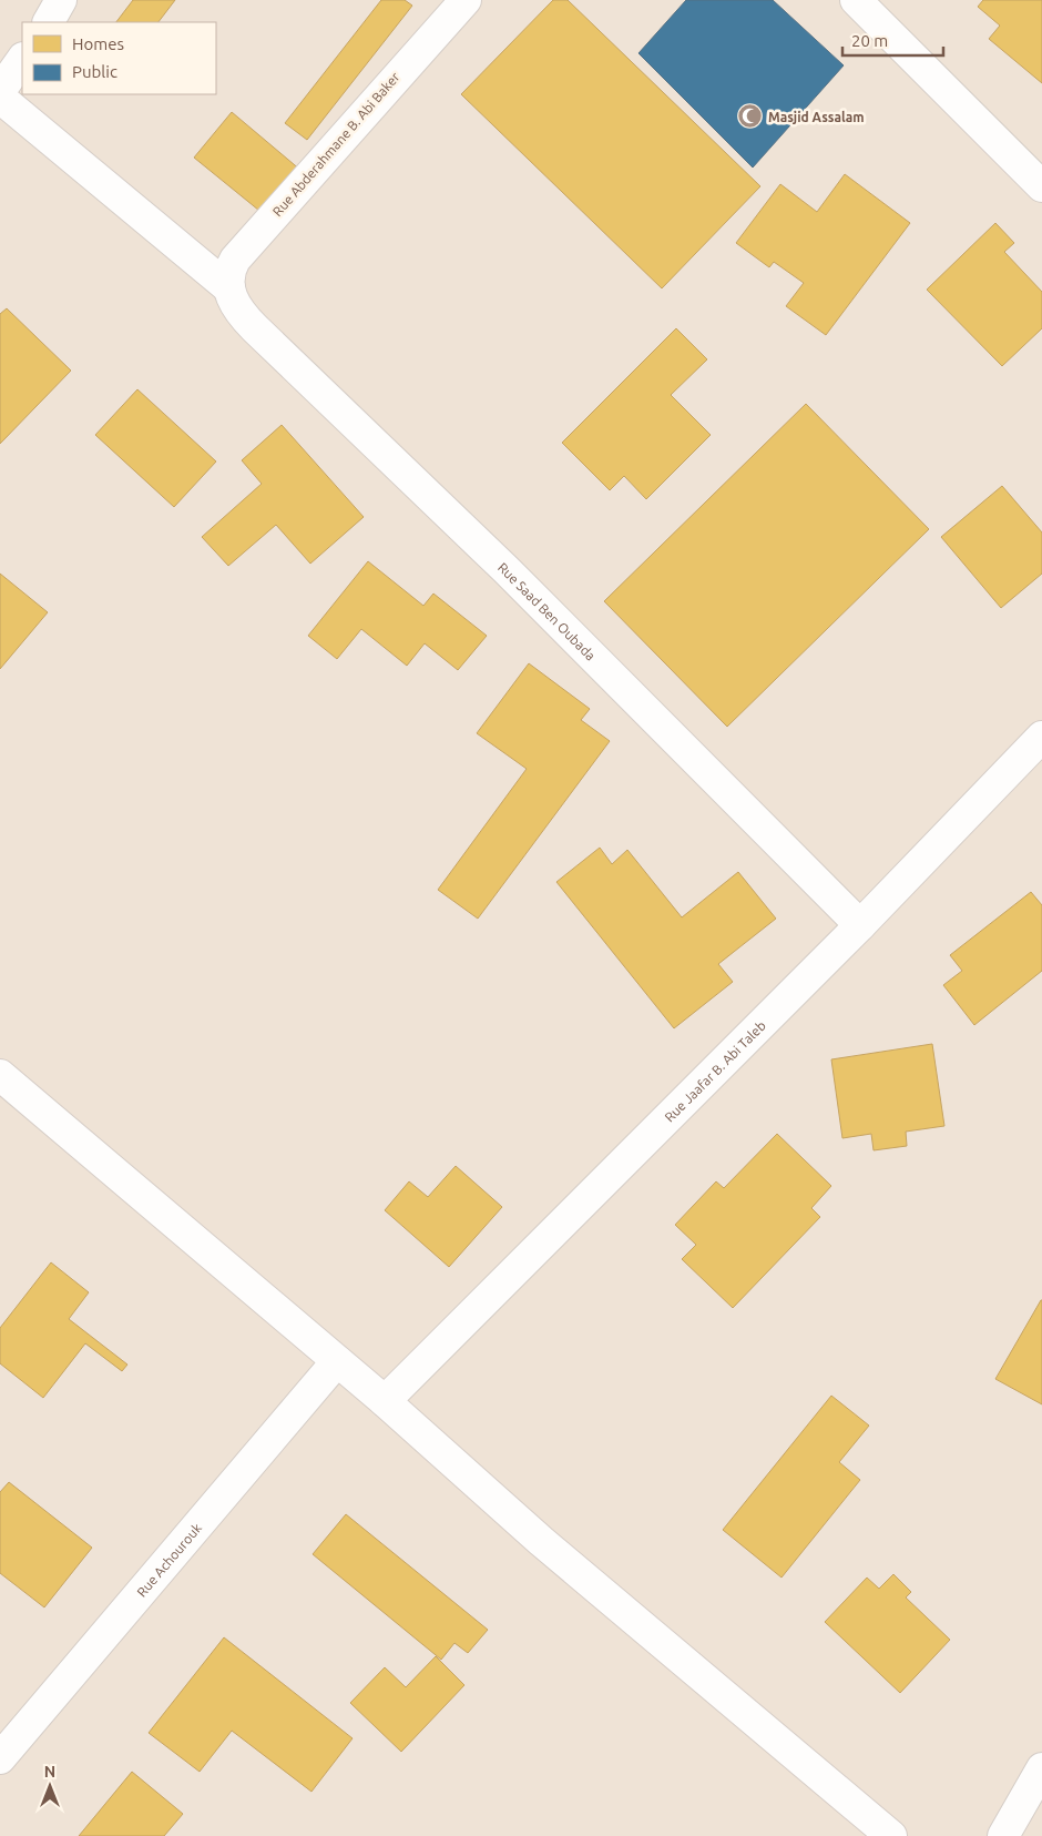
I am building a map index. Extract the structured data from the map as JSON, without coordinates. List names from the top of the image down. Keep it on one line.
{"streets":{"street":["Rue Abderahmane B. Abi Baker","Rue Saad Ben Oubada","Rue Jaafar B. Abi Taleb","Rue Achourouk"]},"crossings":[["Rue Abderahmane B. Abi Baker","Rue Saad Ben Oubada"],["Rue Saad Ben Oubada","Rue Jaafar B. Abi Taleb"]],"places":{"mosque":["Masjid Assalam"]},"legend":["Homes","Public"],"scale_bar":"20 m","north":"top"}
